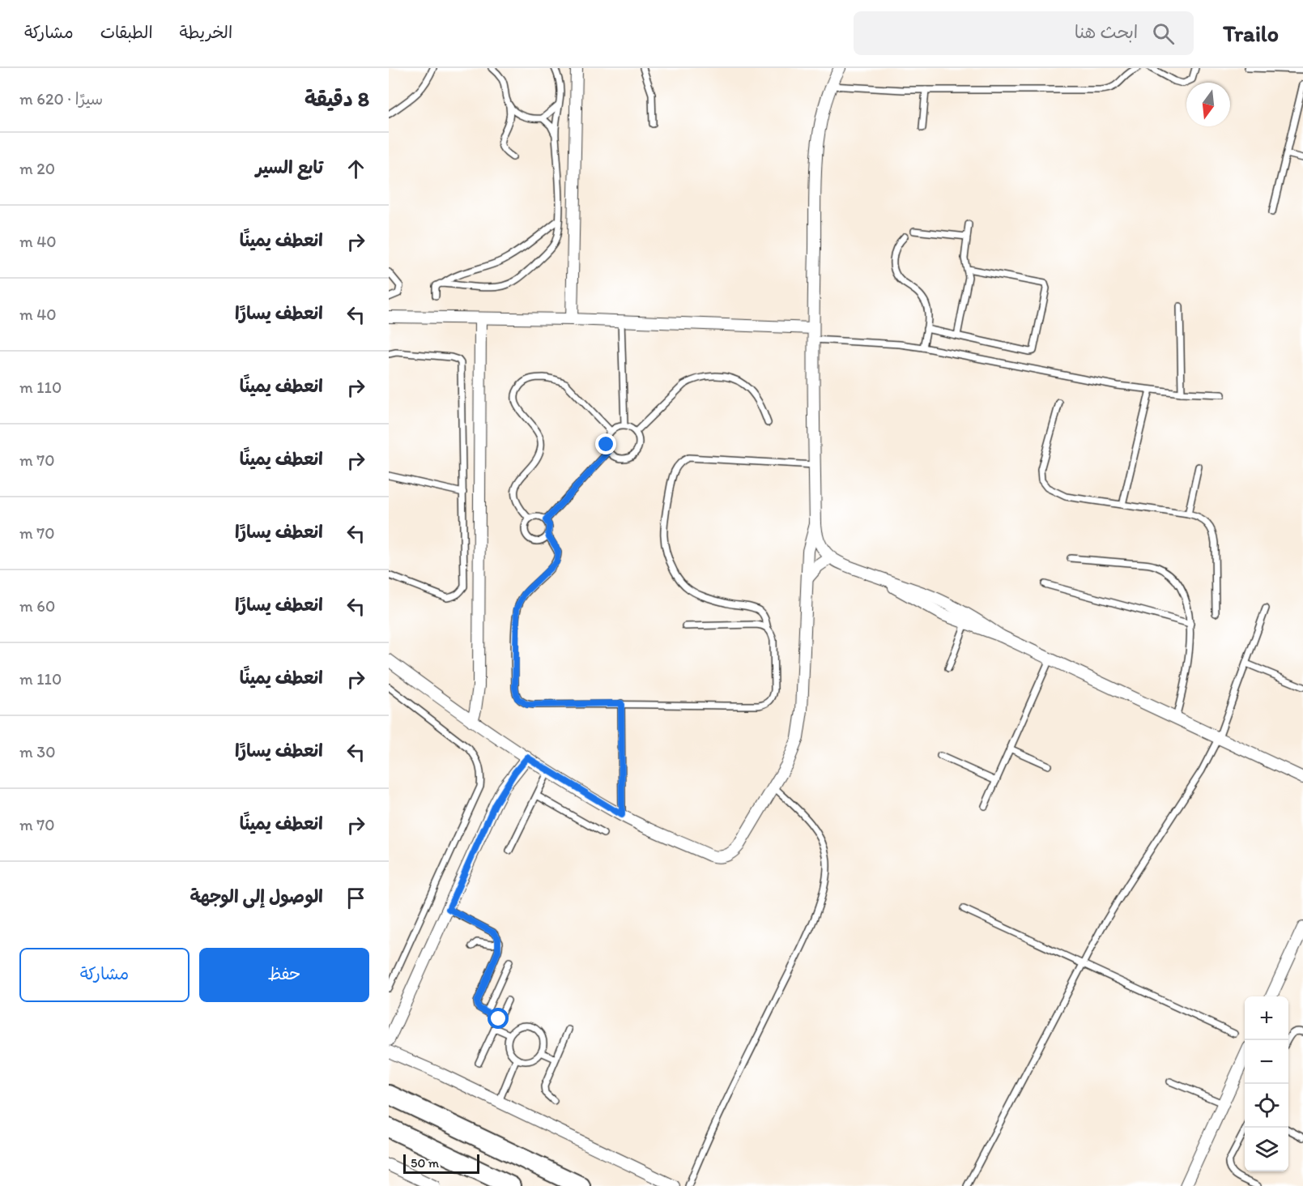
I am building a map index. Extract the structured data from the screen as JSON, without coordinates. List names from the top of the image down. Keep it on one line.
{"scale_bar":"50 m","north":"bottom","page":{"header":"Trailo","search":"ابحث هنا","nav":["الخريطة","الطبقات","مشاركة"],"heading":["8 دقيقة","سيرًا · 620 m"],"list":[["تابع السير","20 m"],["انعطف يمينًا","40 m"],["انعطف يسارًا","40 m"],["انعطف يمينًا","110 m"],["انعطف يمينًا","70 m"],["انعطف يسارًا","70 m"],["انعطف يسارًا","60 m"],["انعطف يمينًا","110 m"],["انعطف يسارًا","30 m"],["انعطف يمينًا","70 m"],"الوصول إلى الوجهة"],"buttons":["حفظ","مشاركة"],"map_buttons":["+","−"],"scale":"50 m"}}
